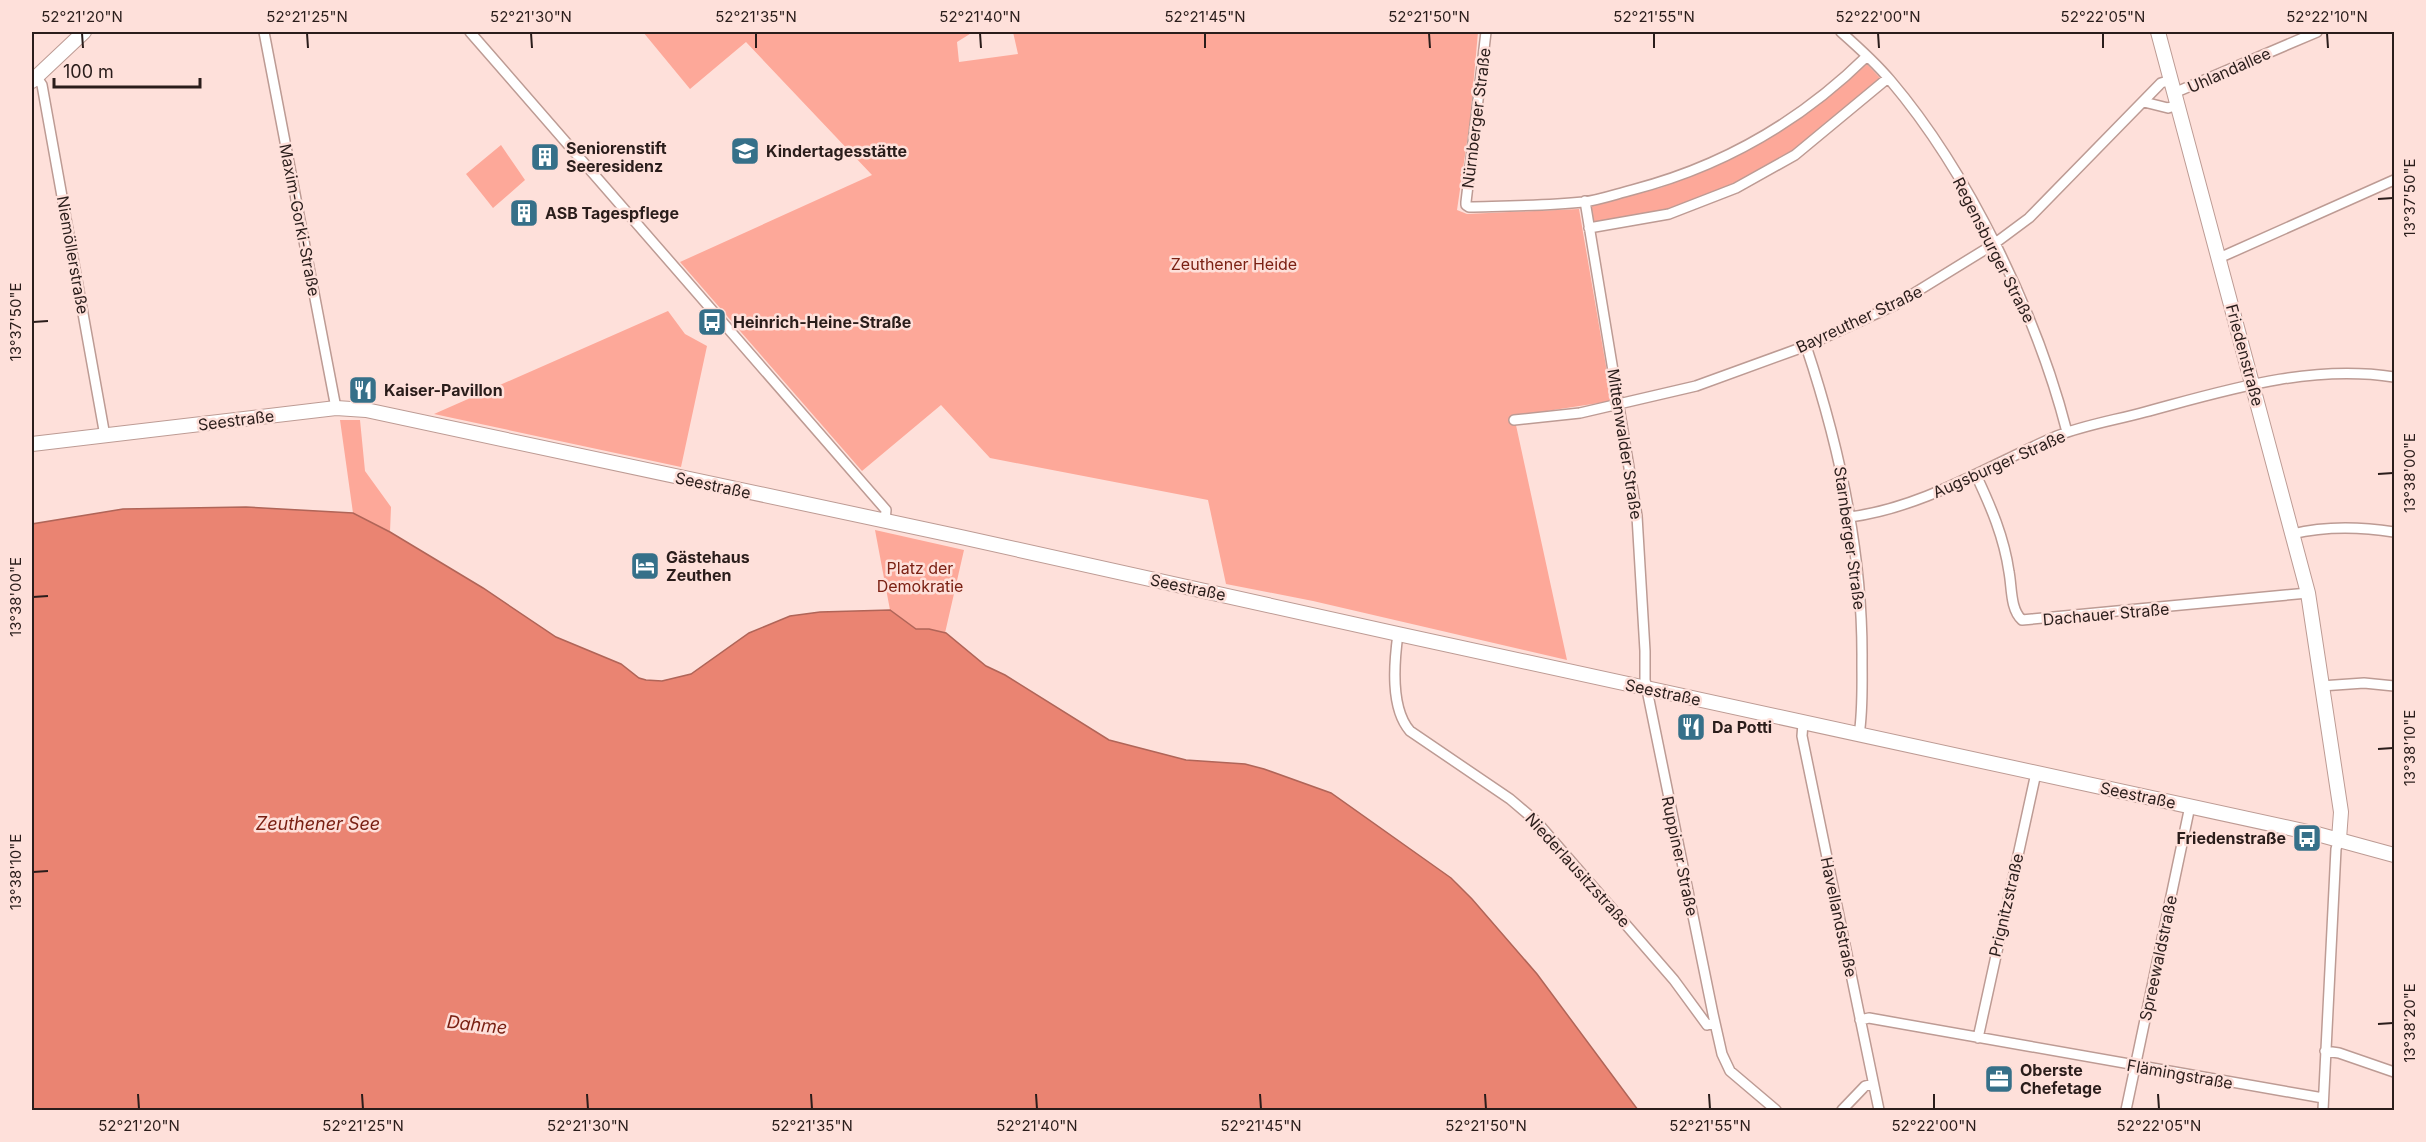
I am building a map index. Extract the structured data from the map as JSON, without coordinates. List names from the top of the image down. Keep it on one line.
{"streets":{"main road":["Friedenstraße","Seestraße"],"street":["Uhlandallee","Nürnberger Straße","Maxim-Gorki-Straße","Regensburger Straße","Niemöllerstraße","Bayreuther Straße","Mittenwalder Straße","Augsburger Straße","Starnberger Straße","Dachauer Straße","Ruppiner Straße","Niederlausitzstraße","Prignitzstraße","Havellandstraße","Spreewaldstraße","Flämingstraße"]},"crossings":[["Uhlandallee","Bayreuther Straße"],["Uhlandallee","Friedenstraße"],["Nürnberger Straße","Mittenwalder Straße"],["Maxim-Gorki-Straße","Seestraße"],["Regensburger Straße","Bayreuther Straße"],["Regensburger Straße","Augsburger Straße"],["Niemöllerstraße","Seestraße"],["Bayreuther Straße","Friedenstraße"],["Bayreuther Straße","Mittenwalder Straße"],["Bayreuther Straße","Starnberger Straße"],["Friedenstraße","Seestraße"],["Friedenstraße","Augsburger Straße"],["Friedenstraße","Dachauer Straße"],["Friedenstraße","Flämingstraße"],["Seestraße","Mittenwalder Straße"],["Seestraße","Starnberger Straße"],["Seestraße","Ruppiner Straße"],["Seestraße","Niederlausitzstraße"],["Seestraße","Prignitzstraße"],["Seestraße","Havellandstraße"],["Seestraße","Spreewaldstraße"],["Mittenwalder Straße","Ruppiner Straße"],["Augsburger Straße","Starnberger Straße"],["Augsburger Straße","Dachauer Straße"],["Ruppiner Straße","Niederlausitzstraße"],["Prignitzstraße","Flämingstraße"],["Havellandstraße","Flämingstraße"],["Spreewaldstraße","Flämingstraße"]],"water":["Zeuthener See","Dahme"],"parks":["Zeuthener Heide","Platz der Demokratie"],"places":{"school or university":["Kindertagesstätte"],"building":["Seniorenstift Seeresidenz","ASB Tagespflege"],"bus stop":["Heinrich-Heine-Straße","Friedenstraße"],"restaurant":["Kaiser-Pavillon","Da Potti"],"hotel":["Gästehaus Zeuthen"],"office":["Oberste Chefetage"]},"scale_bar":"100 m","coordinates":["52°21'20\"N","52°21'25\"N","52°21'30\"N","52°21'35\"N","52°21'40\"N","52°21'45\"N","52°21'50\"N","52°21'55\"N","52°22'00\"N","52°22'05\"N","52°22'10\"N","13°37'50\"E","13°38'00\"E","13°38'10\"E","13°38'20\"E"]}
